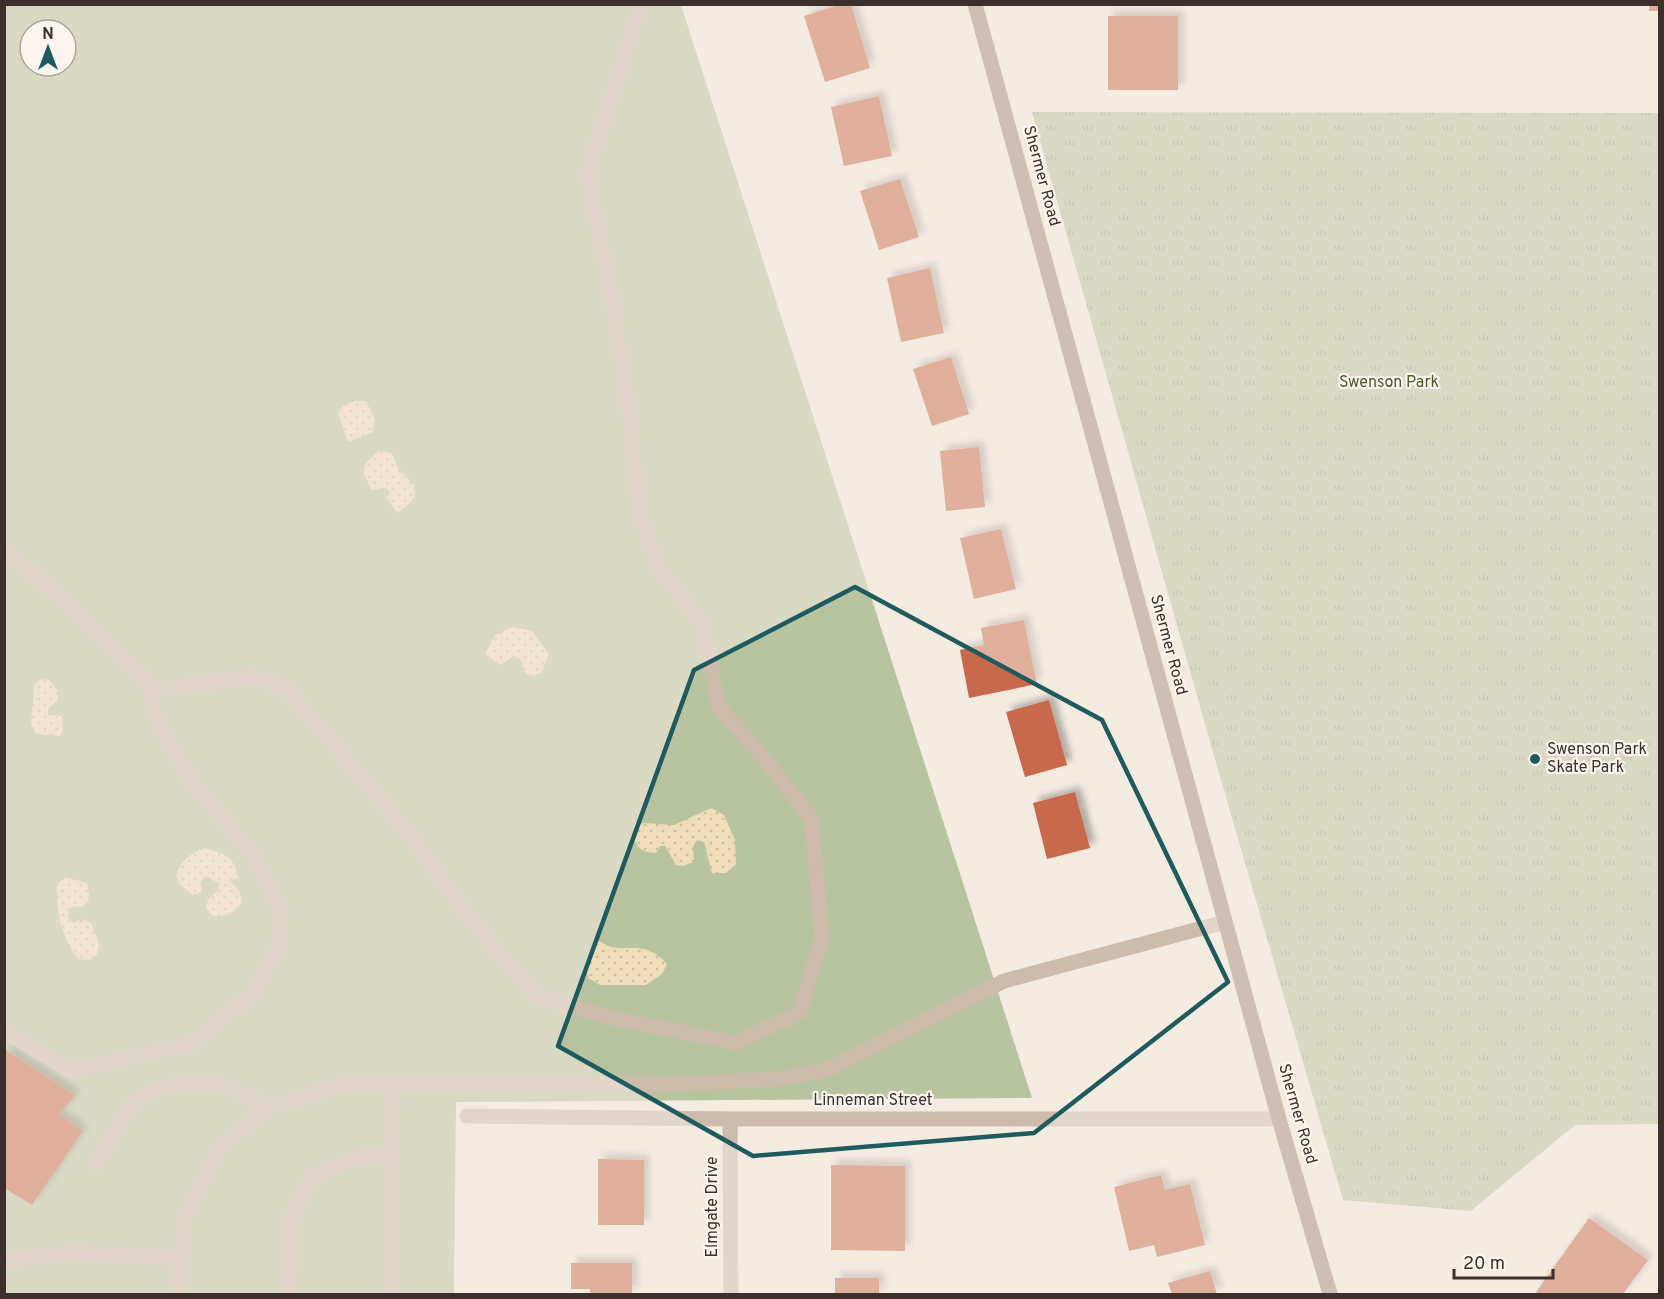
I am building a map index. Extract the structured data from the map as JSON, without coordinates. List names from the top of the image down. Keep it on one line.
{"streets":{"main road":["Shermer Road"],"street":["Linneman Street","Elmgate Drive"]},"crossings":[["Shermer Road","Linneman Street"],["Linneman Street","Elmgate Drive"]],"parks":["Swenson Park"],"places":["Swenson Park Skate Park"],"scale_bar":"20 m","north":"top"}
